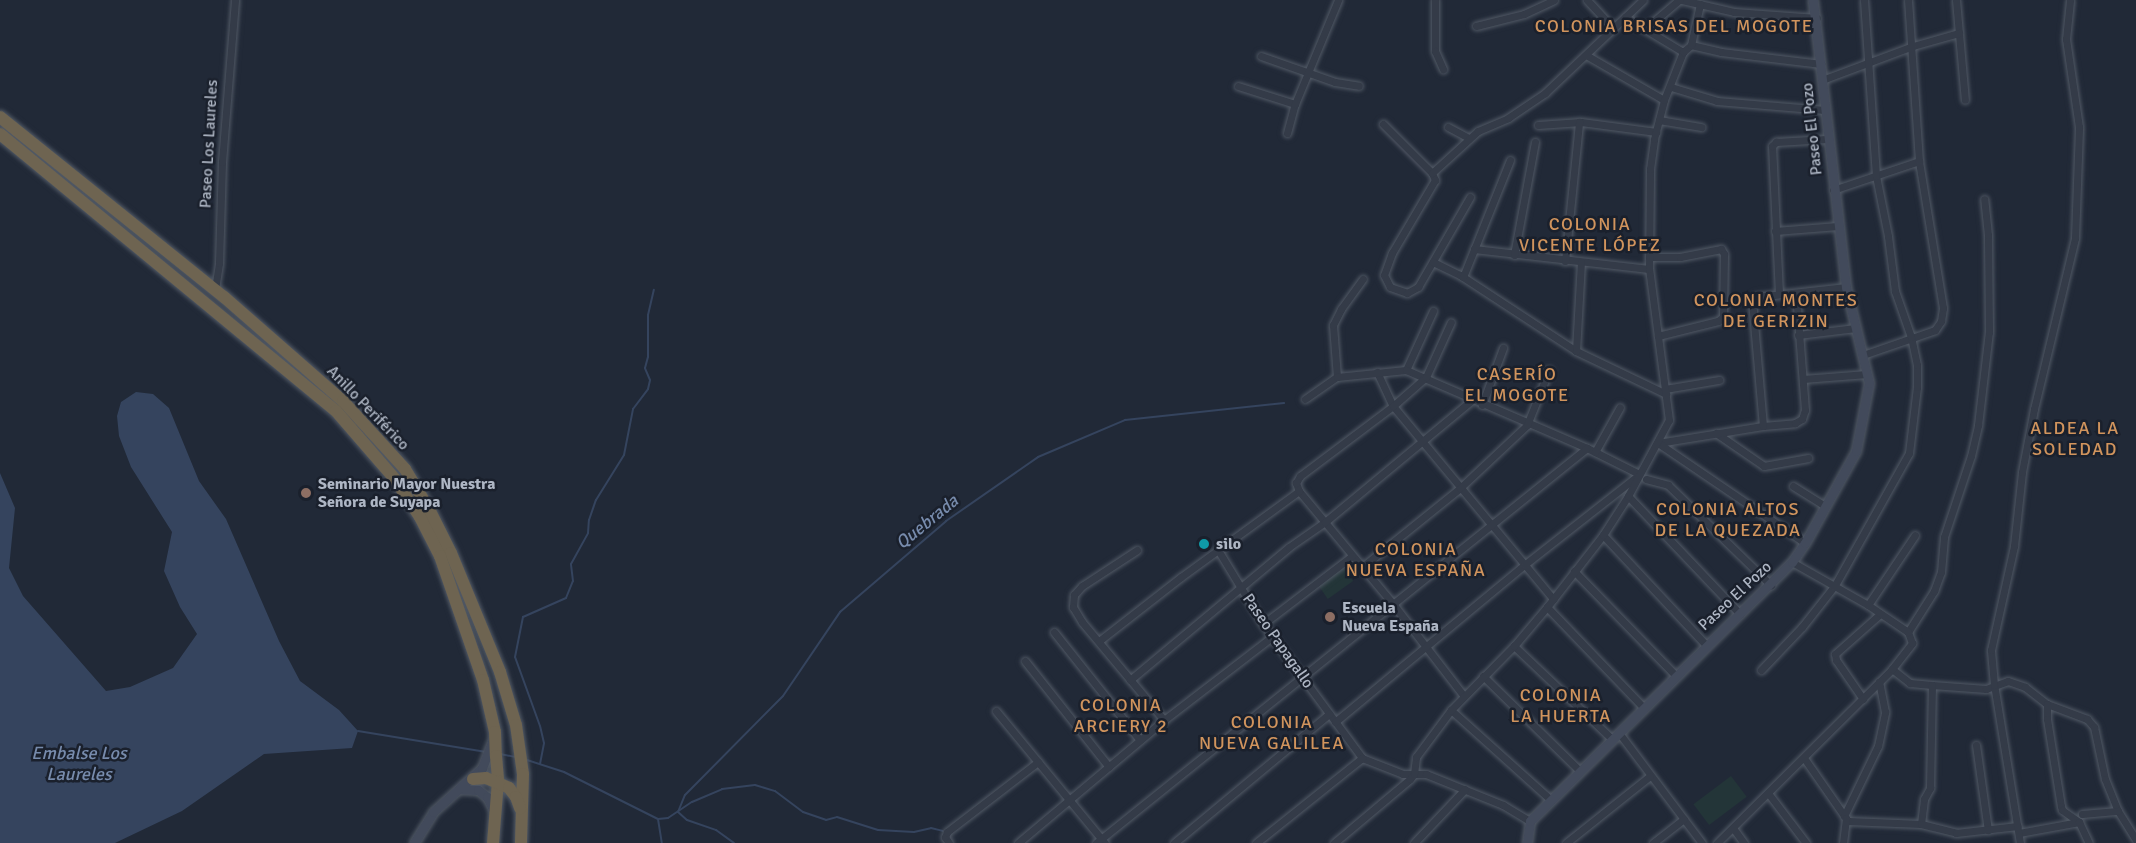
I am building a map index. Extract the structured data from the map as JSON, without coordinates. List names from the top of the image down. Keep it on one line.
{"streets":{"highway":["Anillo Periférico"],"street":["Paseo El Pozo","Paseo Los Laureles","Paseo Papagallo"]},"crossings":[["Paseo Los Laureles","Anillo Periférico"]],"districts":["COLONIA BRISAS DEL MOGOTE","COLONIA VICENTE LÓPEZ","COLONIA MONTES DE GERIZIN","CASERÍO EL MOGOTE","ALDEA LA SOLEDAD","COLONIA ALTOS DE LA QUEZADA","COLONIA NUEVA ESPAÑA","COLONIA LA HUERTA","COLONIA ARCIERY 2","COLONIA NUEVA GALILEA"],"water":["Quebrada","Embalse Los Laureles"],"places":["Seminario Mayor Nuestra Señora de Suyapa","silo","Escuela Nueva España"]}
